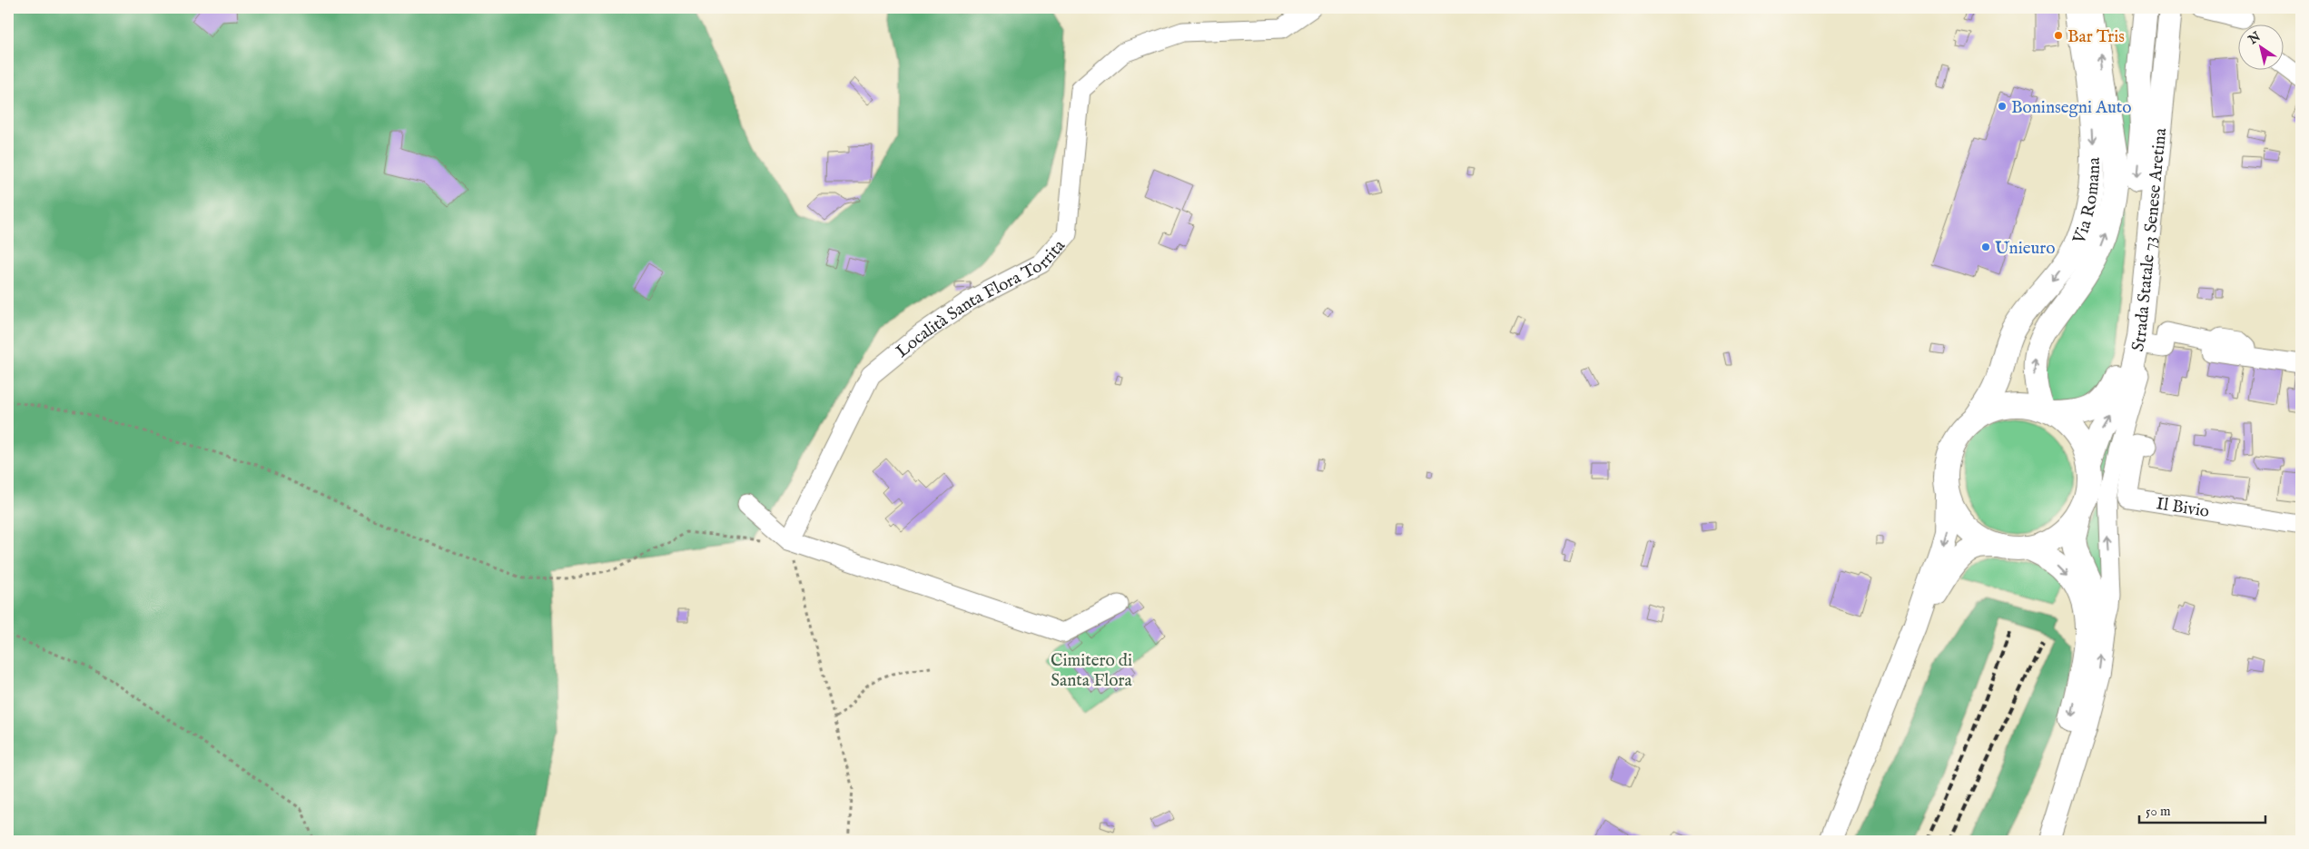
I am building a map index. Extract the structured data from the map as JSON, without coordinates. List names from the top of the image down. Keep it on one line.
{"streets":{"main road":["Via Romana","Strada Statale 73 Senese Aretina"],"street":["Località Santa Flora Torrita","Il Bivio"]},"crossings":[["Via Romana","Strada Statale 73 Senese Aretina"]],"parks":["Cimitero di Santa Flora"],"places":["Bar Tris","Boninsegni Auto","Unieuro"],"scale_bar":"50 m","north":"top left"}
